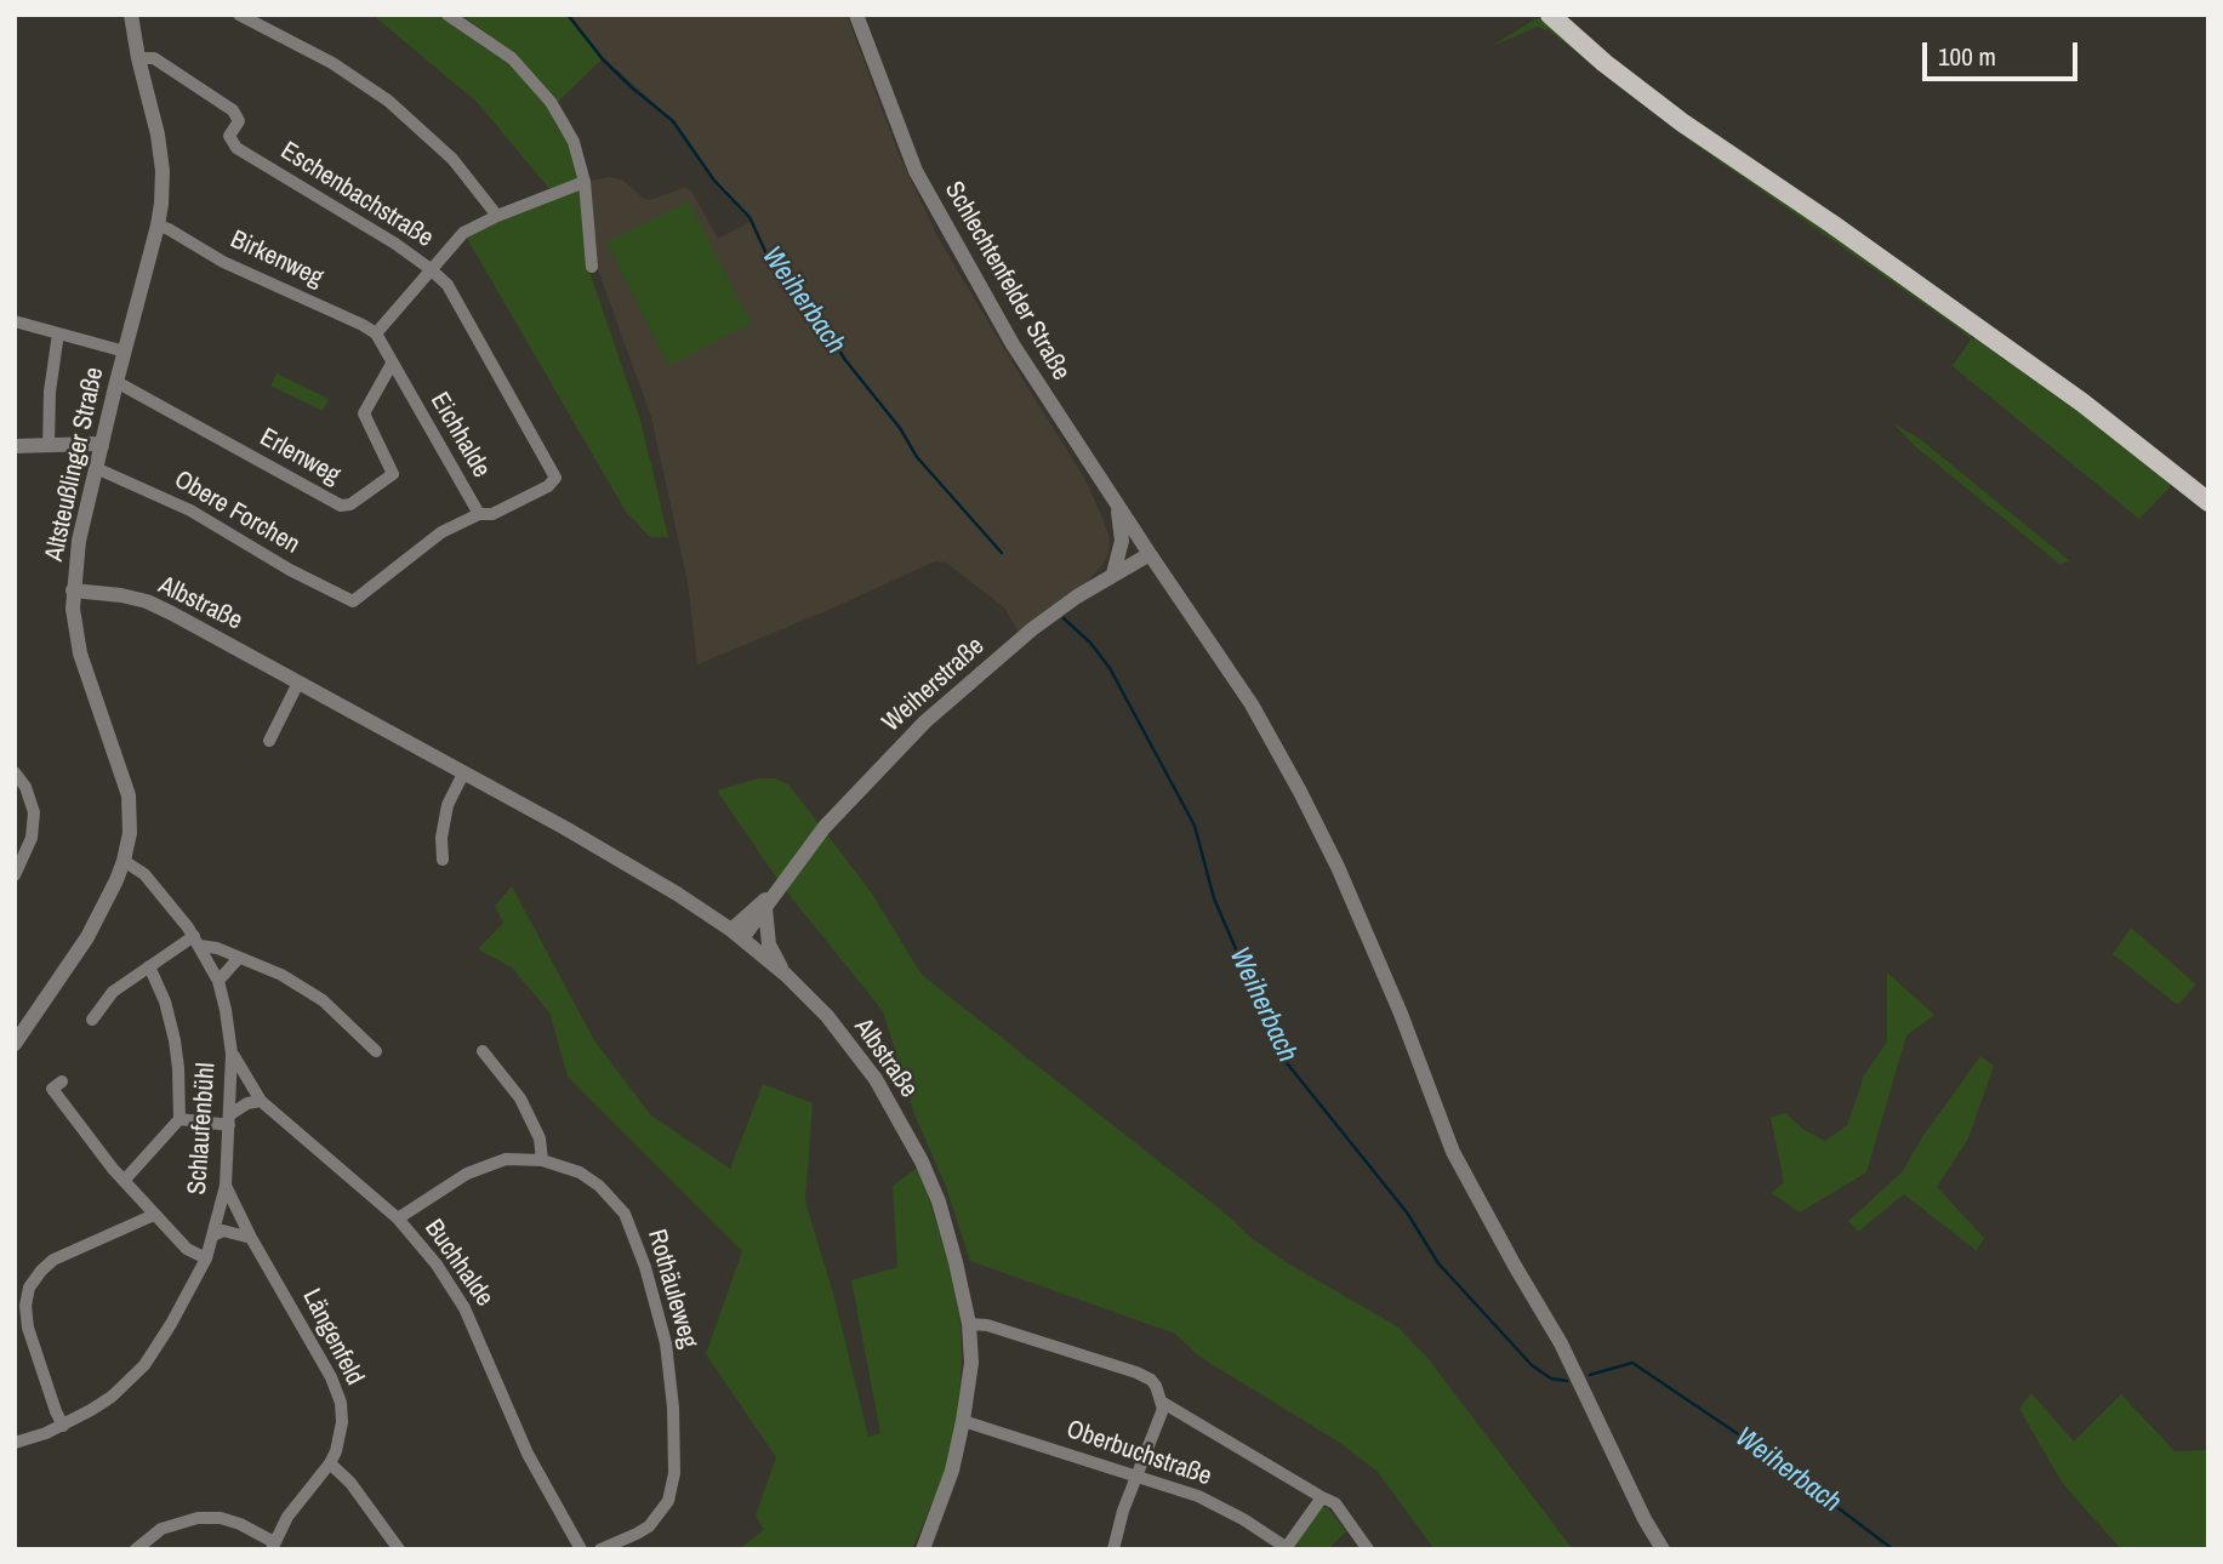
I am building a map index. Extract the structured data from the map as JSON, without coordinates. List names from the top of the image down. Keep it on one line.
{"streets":{"street":["Eschenbachstraße","Birkenweg","Schlechtenfelder Straße","Eichhalde","Erlenweg","Altsteußlinger Straße","Obere Forchen","Albstraße","Weiherstraße","Schlaufenbühl","Buchhalde","Rothäuleweg","Längenfeld","Oberbuchstraße"]},"crossings":[["Eschenbachstraße","Eichhalde"],["Eschenbachstraße","Altsteußlinger Straße"],["Birkenweg","Eichhalde"],["Birkenweg","Altsteußlinger Straße"],["Schlechtenfelder Straße","Weiherstraße"],["Eichhalde","Erlenweg"],["Eichhalde","Obere Forchen"],["Erlenweg","Altsteußlinger Straße"],["Altsteußlinger Straße","Obere Forchen"],["Altsteußlinger Straße","Albstraße"],["Altsteußlinger Straße","Schlaufenbühl"],["Albstraße","Weiherstraße"],["Albstraße","Oberbuchstraße"],["Schlaufenbühl","Buchhalde"],["Schlaufenbühl","Längenfeld"],["Buchhalde","Rothäuleweg"]],"water":["Weiherbach"],"scale_bar":"100 m"}
